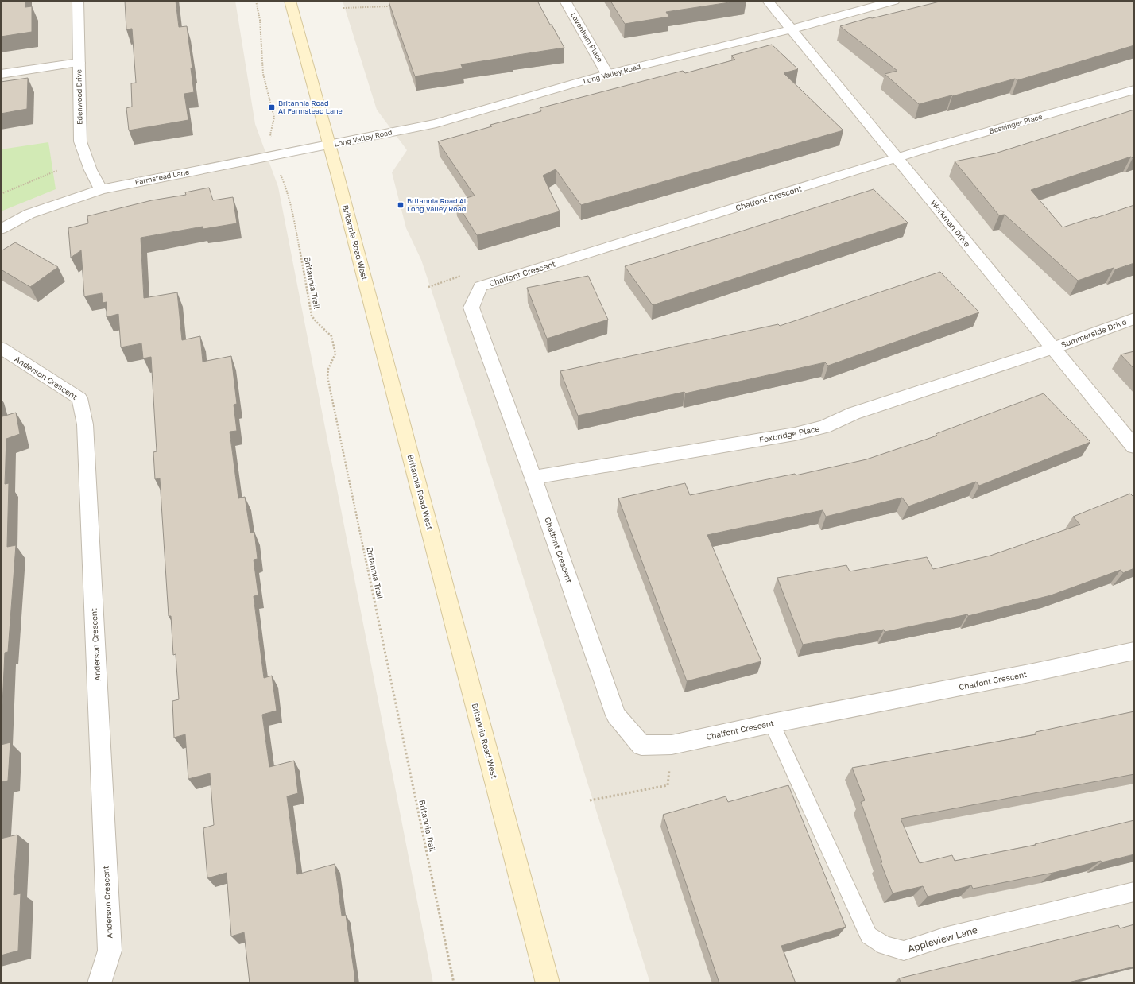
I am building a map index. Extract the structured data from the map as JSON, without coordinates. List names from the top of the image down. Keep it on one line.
{"streets":{"main road":["Britannia Road West"],"street":["Lavenham Place","Long Valley Road","Edenwood Drive","Bassinger Place","Farmstead Lane","Chalfont Crescent","Workman Drive","Summerside Drive","Anderson Crescent","Foxbridge Place"],"lane":["Appleview Lane"],"path":["Britannia Trail"]},"crossings":[["Lavenham Place","Long Valley Road"],["Long Valley Road","Farmstead Lane"],["Long Valley Road","Workman Drive"],["Long Valley Road","Britannia Road West"],["Edenwood Drive","Farmstead Lane"],["Bassinger Place","Chalfont Crescent"],["Bassinger Place","Workman Drive"],["Farmstead Lane","Britannia Road West"],["Chalfont Crescent","Workman Drive"],["Chalfont Crescent","Foxbridge Place"],["Chalfont Crescent","Appleview Lane"],["Workman Drive","Summerside Drive"],["Workman Drive","Foxbridge Place"],["Summerside Drive","Foxbridge Place"]],"places":{"transit":["Britannia Road At Farmstead Lane","Britannia Road At Long Valley Road"]}}
